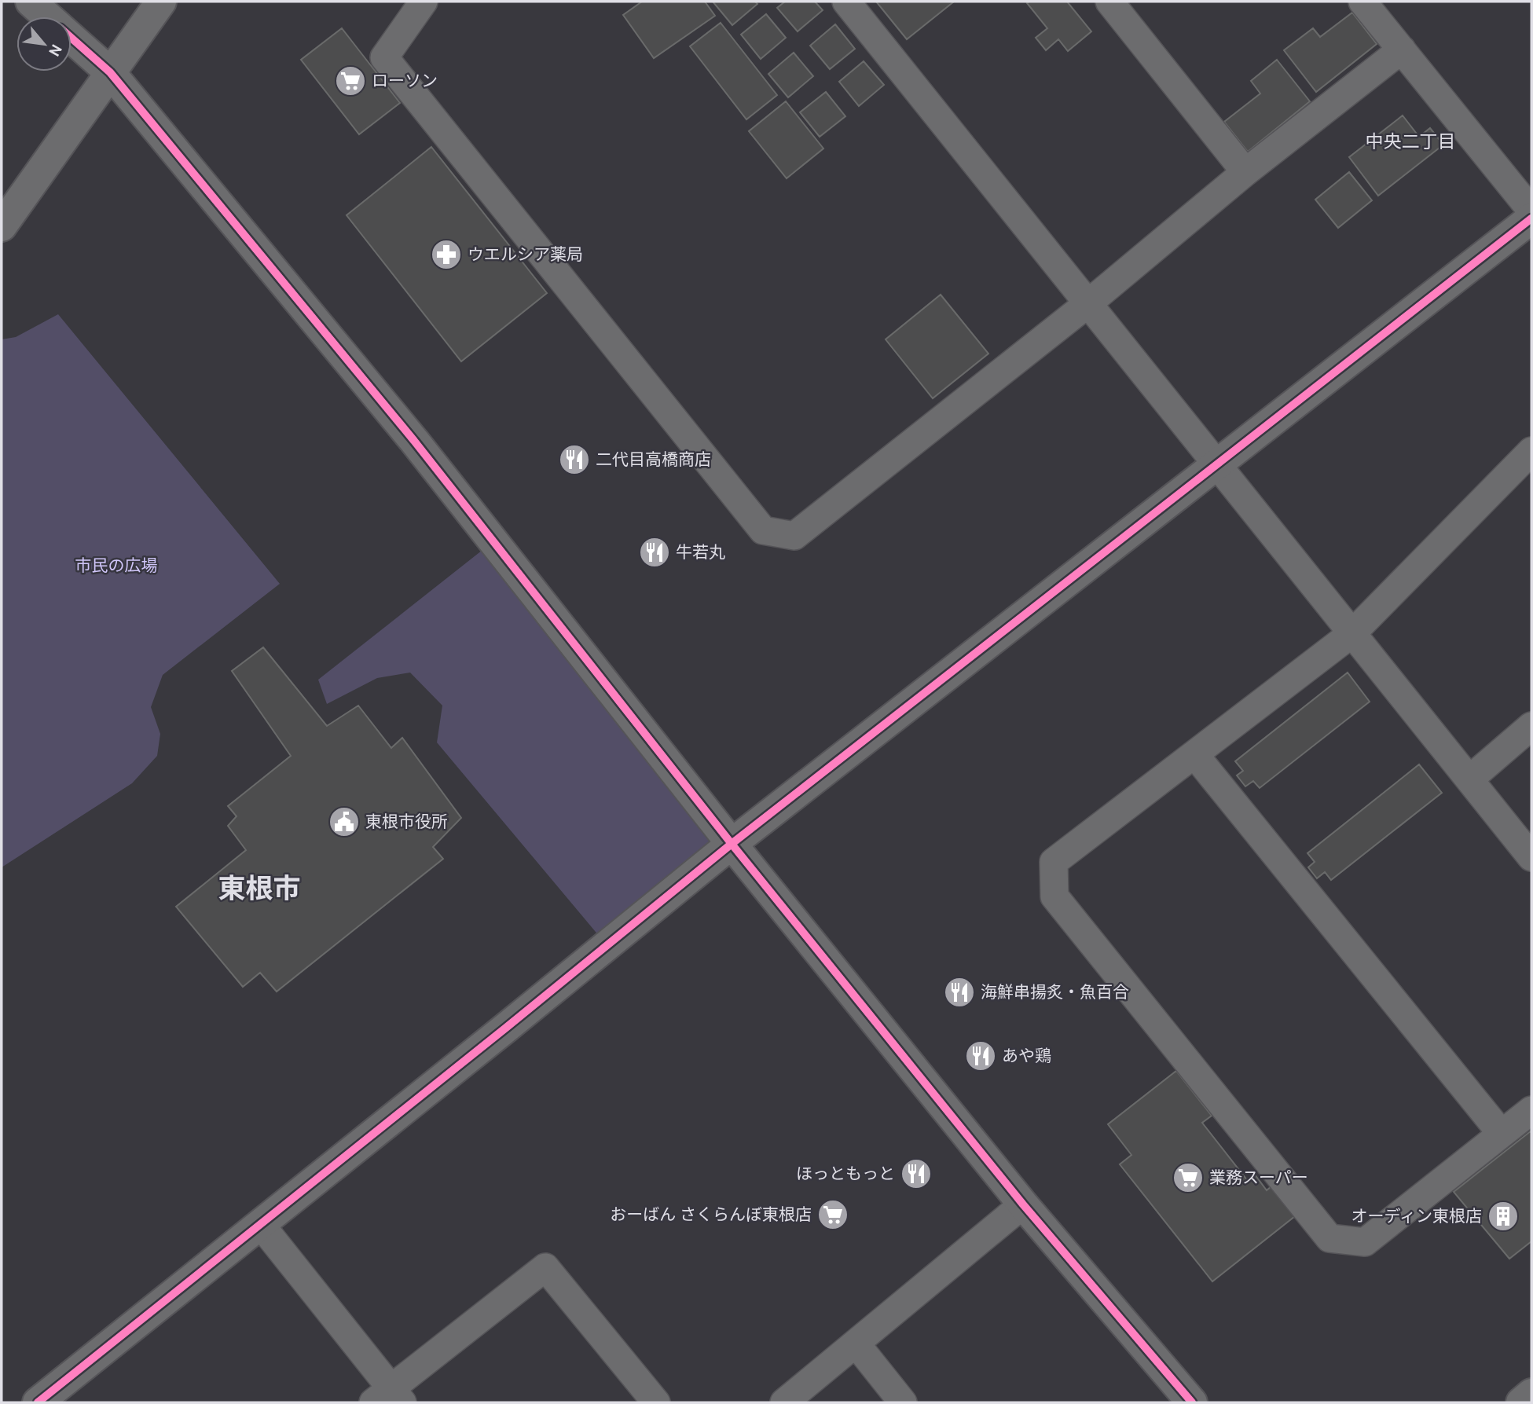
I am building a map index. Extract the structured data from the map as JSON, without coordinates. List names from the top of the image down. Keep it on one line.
{"districts":["中央二丁目","東根市"],"parks":["市民の広場"],"places":{"supermarket":["ローソン","業務スーパー","おーばん さくらんぼ東根店"],"pharmacy":["ウエルシア薬局"],"restaurant":["二代目高橋商店","牛若丸","海鮮串揚炙・魚百合","あや鶏","ほっともっと"],"public building":["東根市役所"],"building":["オーディン東根店"]},"north":"bottom right"}
